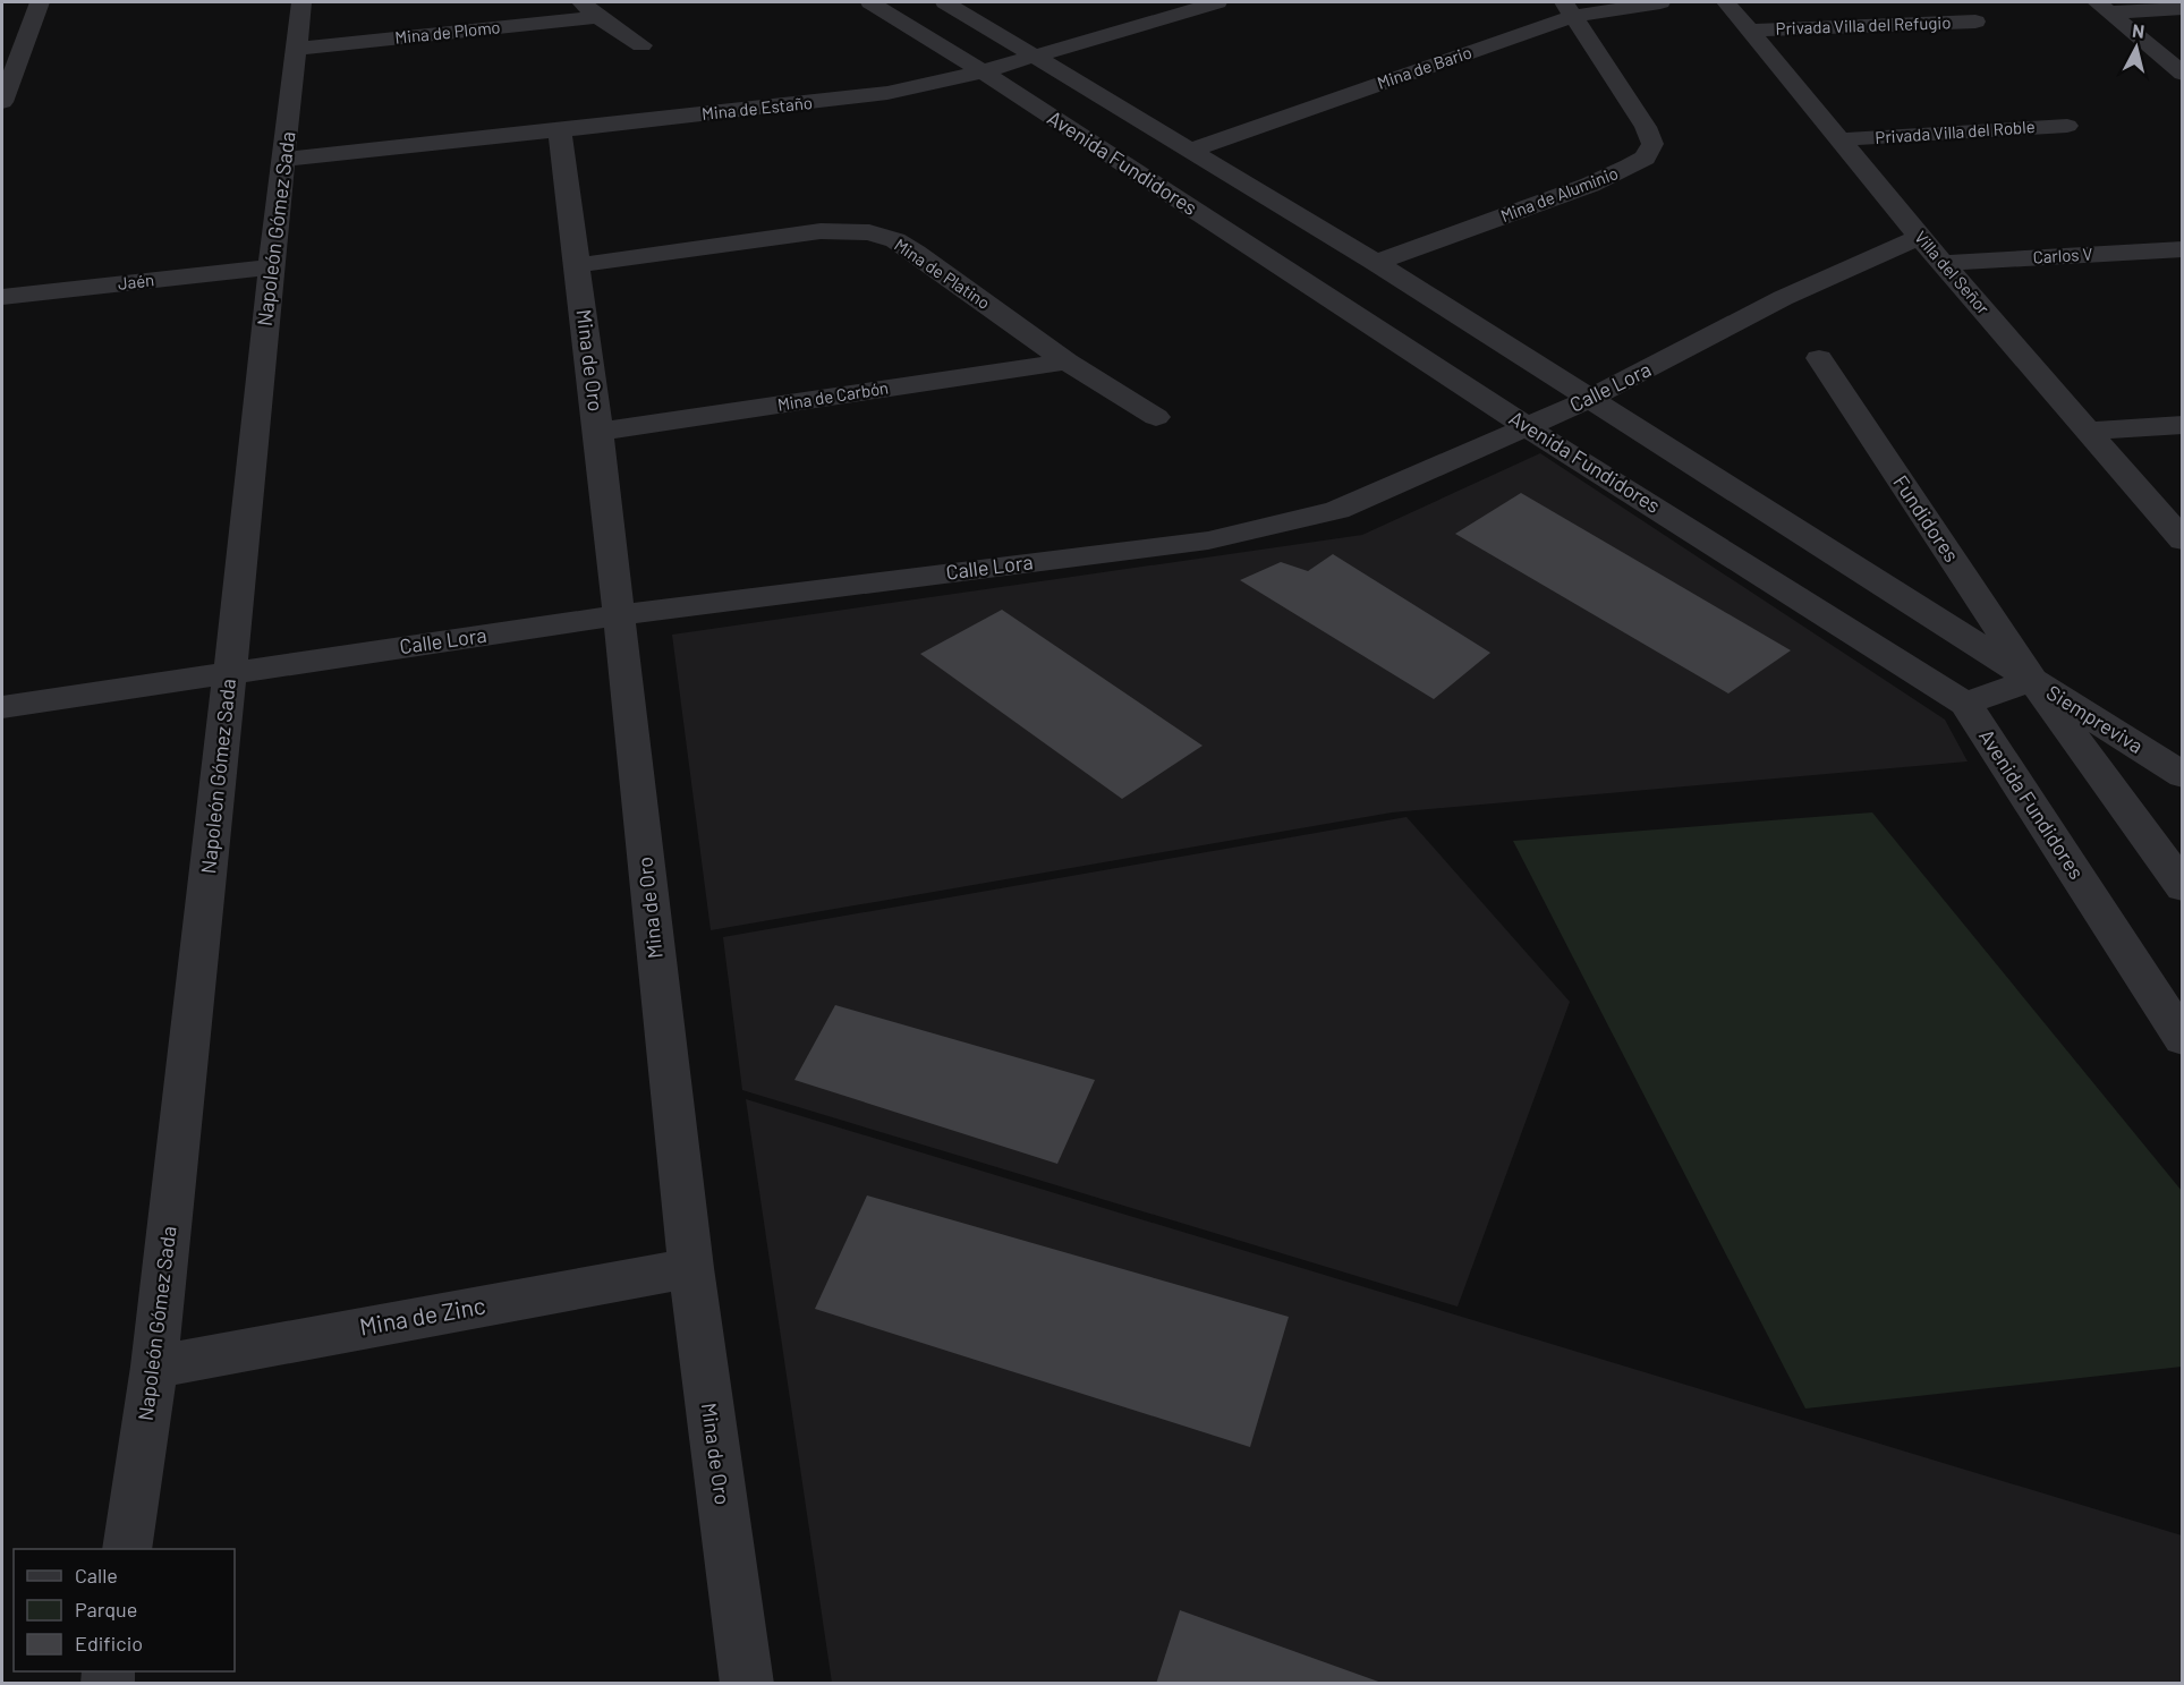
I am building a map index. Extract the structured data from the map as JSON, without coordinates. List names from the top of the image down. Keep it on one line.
{"streets":{"street":["Privada Villa del Refugio","Mina de Plomo","Mina de Bario","Mina de Estaño","Privada Villa del Roble","Avenida Fundidores","Mina de Aluminio","Napoleón Gómez Sada","Carlos V","Villa del Señor","Mina de Platino","Jaén","Mina de Oro","Calle Lora","Mina de Carbón","Fundidores","Siempreviva","Mina de Zinc"]},"crossings":[["Privada Villa del Refugio","Villa del Señor"],["Mina de Plomo","Napoleón Gómez Sada"],["Mina de Bario","Mina de Aluminio"],["Mina de Estaño","Avenida Fundidores"],["Mina de Estaño","Napoleón Gómez Sada"],["Mina de Estaño","Mina de Oro"],["Privada Villa del Roble","Villa del Señor"],["Avenida Fundidores","Calle Lora"],["Avenida Fundidores","Siempreviva"],["Napoleón Gómez Sada","Jaén"],["Napoleón Gómez Sada","Calle Lora"],["Napoleón Gómez Sada","Mina de Zinc"],["Carlos V","Villa del Señor"],["Villa del Señor","Calle Lora"],["Mina de Platino","Mina de Oro"],["Mina de Platino","Mina de Carbón"],["Mina de Oro","Calle Lora"],["Mina de Oro","Mina de Carbón"],["Mina de Oro","Mina de Zinc"],["Fundidores","Siempreviva"]],"legend":["Calle","Parque","Edificio"],"north":"top"}
